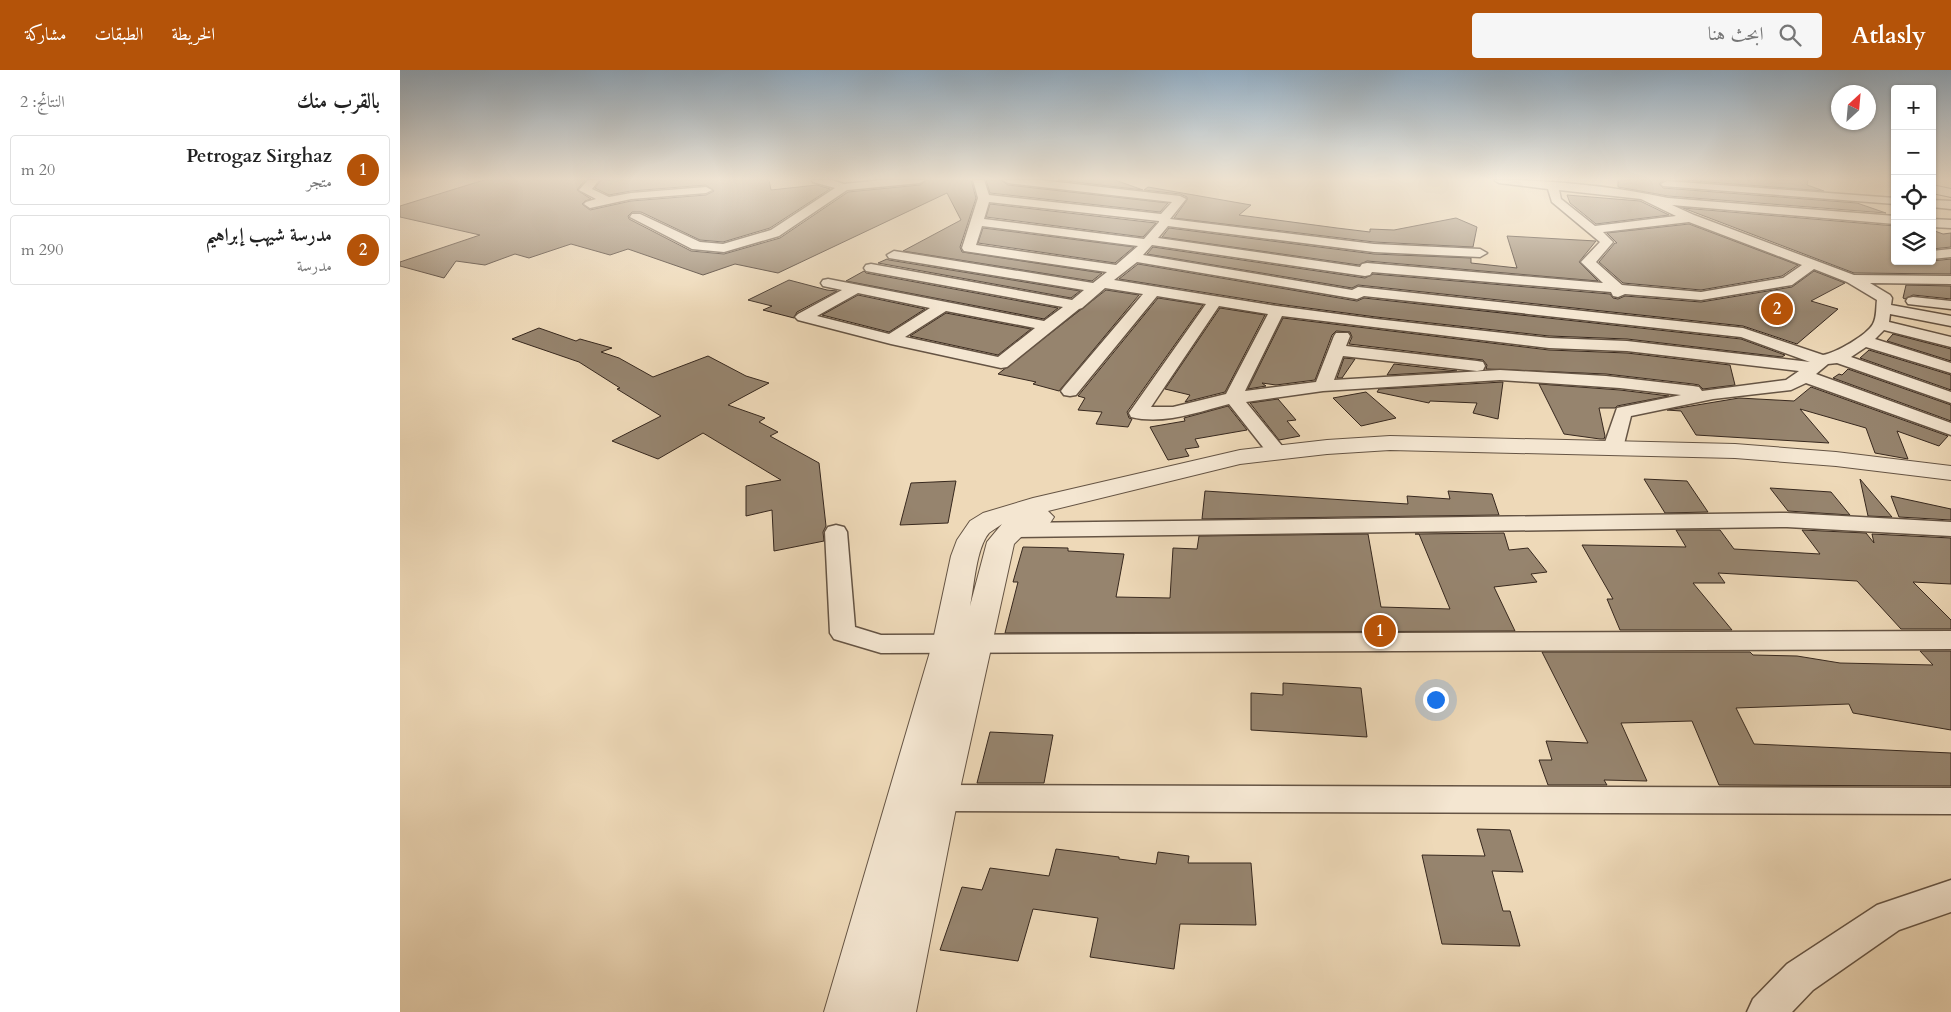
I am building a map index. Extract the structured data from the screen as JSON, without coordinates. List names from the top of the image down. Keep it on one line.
{"north":"top right","page":{"header":"Atlasly","search":"ابحث هنا","nav":["الخريطة","الطبقات","مشاركة"],"heading":["بالقرب منك","النتائج: 2"],"map_buttons":["+","−"],"list":[{"mark":"1","name":"Petrogaz Sirghaz","note":"متجر","value":"20 m"},{"mark":"2","name":"مدرسة شيهب إبراهيم","note":"مدرسة","value":"290 m"}],"pins":["2","1"]}}
